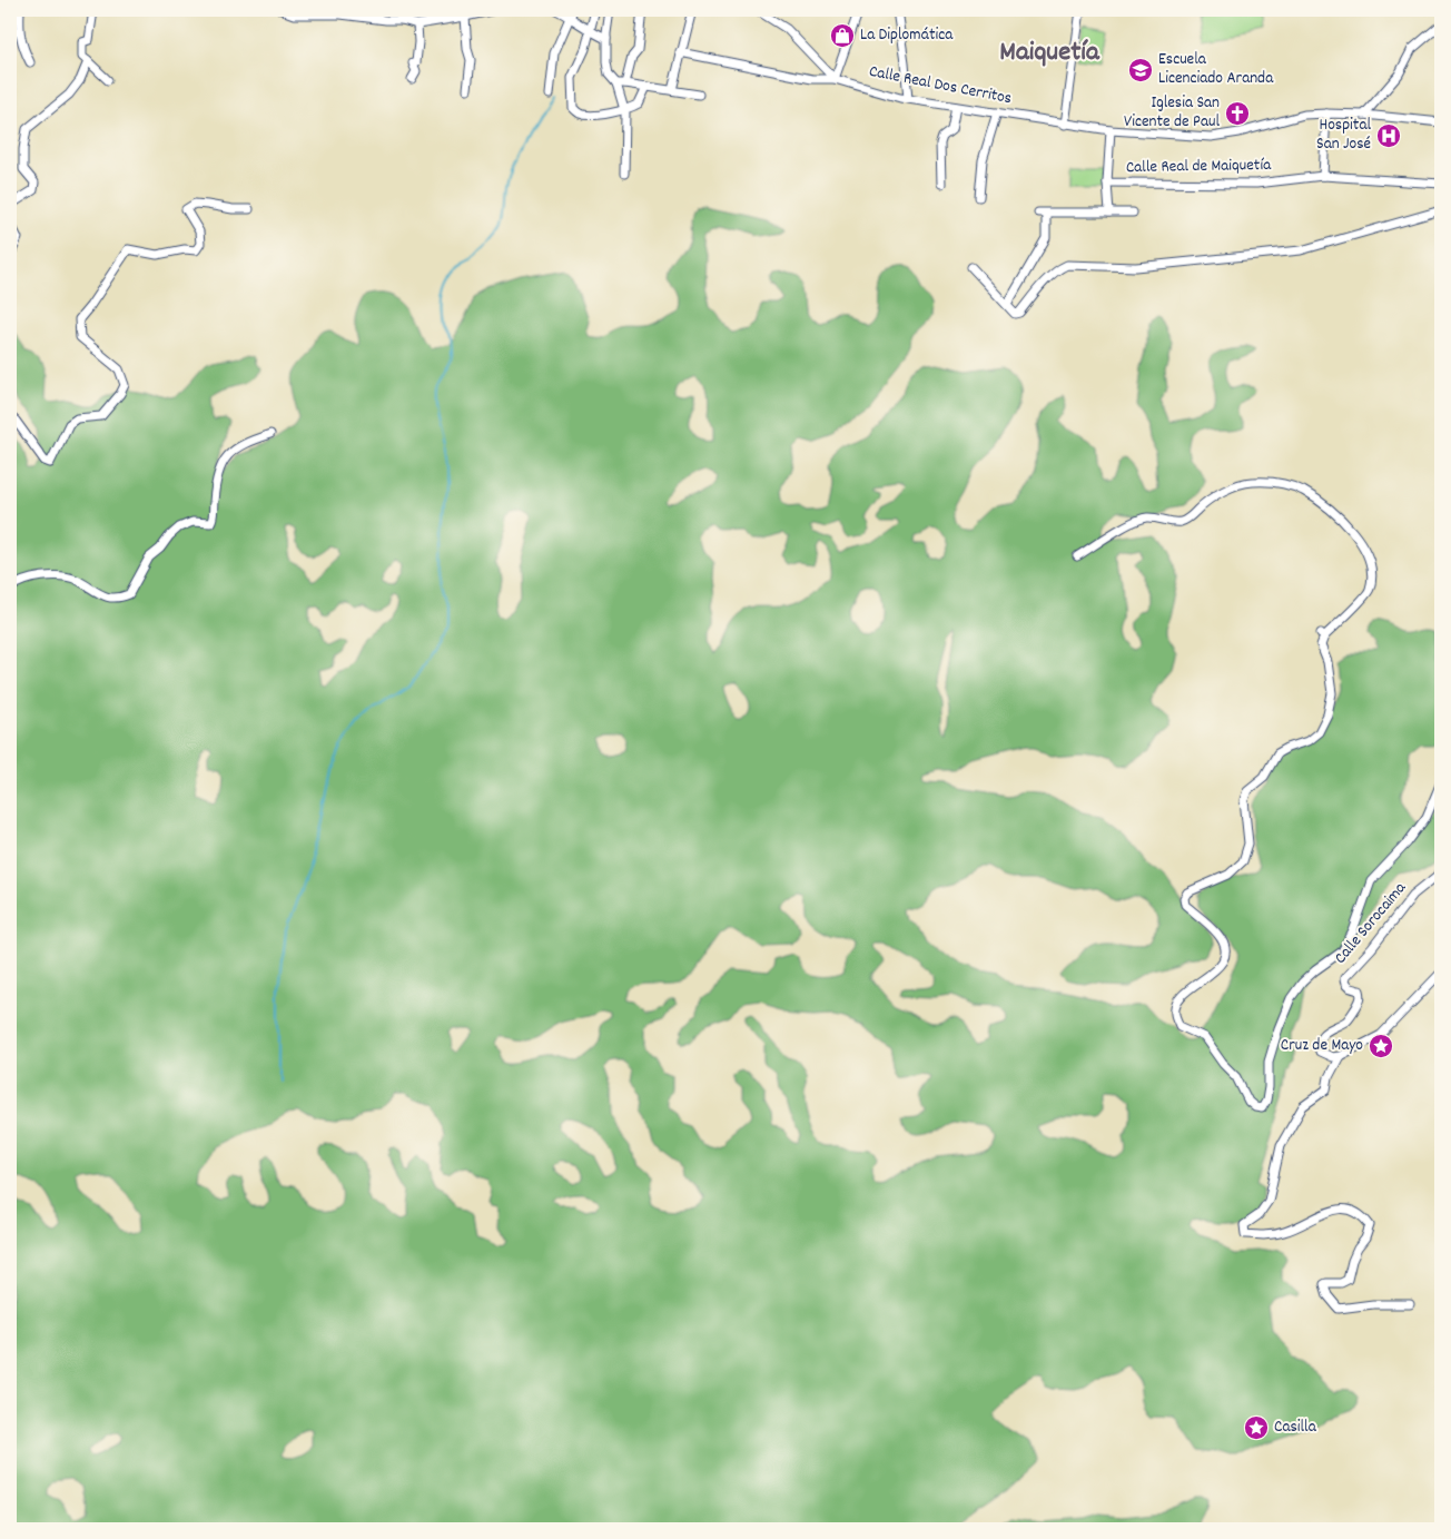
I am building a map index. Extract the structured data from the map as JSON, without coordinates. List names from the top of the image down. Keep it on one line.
{"streets":{"street":["Calle Real Dos Cerritos","Calle Real de Maiquetía","Calle Sorocaima"]},"crossings":[["Calle Real Dos Cerritos","Calle Real de Maiquetía"]],"districts":["Maiquetía"],"places":{"shop":["La Diplomática"],"school or university":["Escuela Licenciado Aranda"],"church":["Iglesia San Vicente de Paul"],"hospital":["Hospital San José"],"place":["Cruz de Mayo","Casilla"]}}
